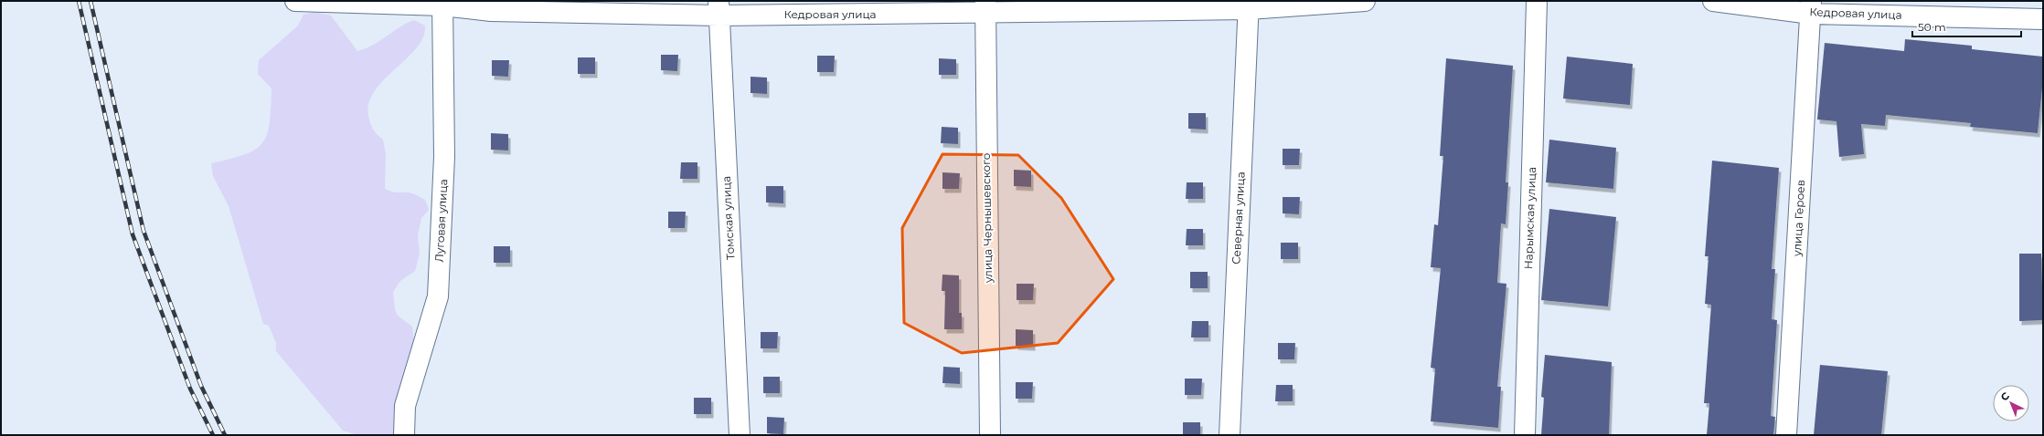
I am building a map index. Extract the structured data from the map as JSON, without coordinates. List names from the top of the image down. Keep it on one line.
{"streets":{"street":["Кедровая улица","Томская улица","улица Чернышевского","Северная улица","Нарымская улица","улица Героев","Луговая улица"]},"crossings":[["Кедровая улица","Томская улица"],["Кедровая улица","улица Чернышевского"],["Кедровая улица","Северная улица"],["Кедровая улица","улица Героев"],["Кедровая улица","Луговая улица"]],"scale_bar":"50 m","north":"top left"}
